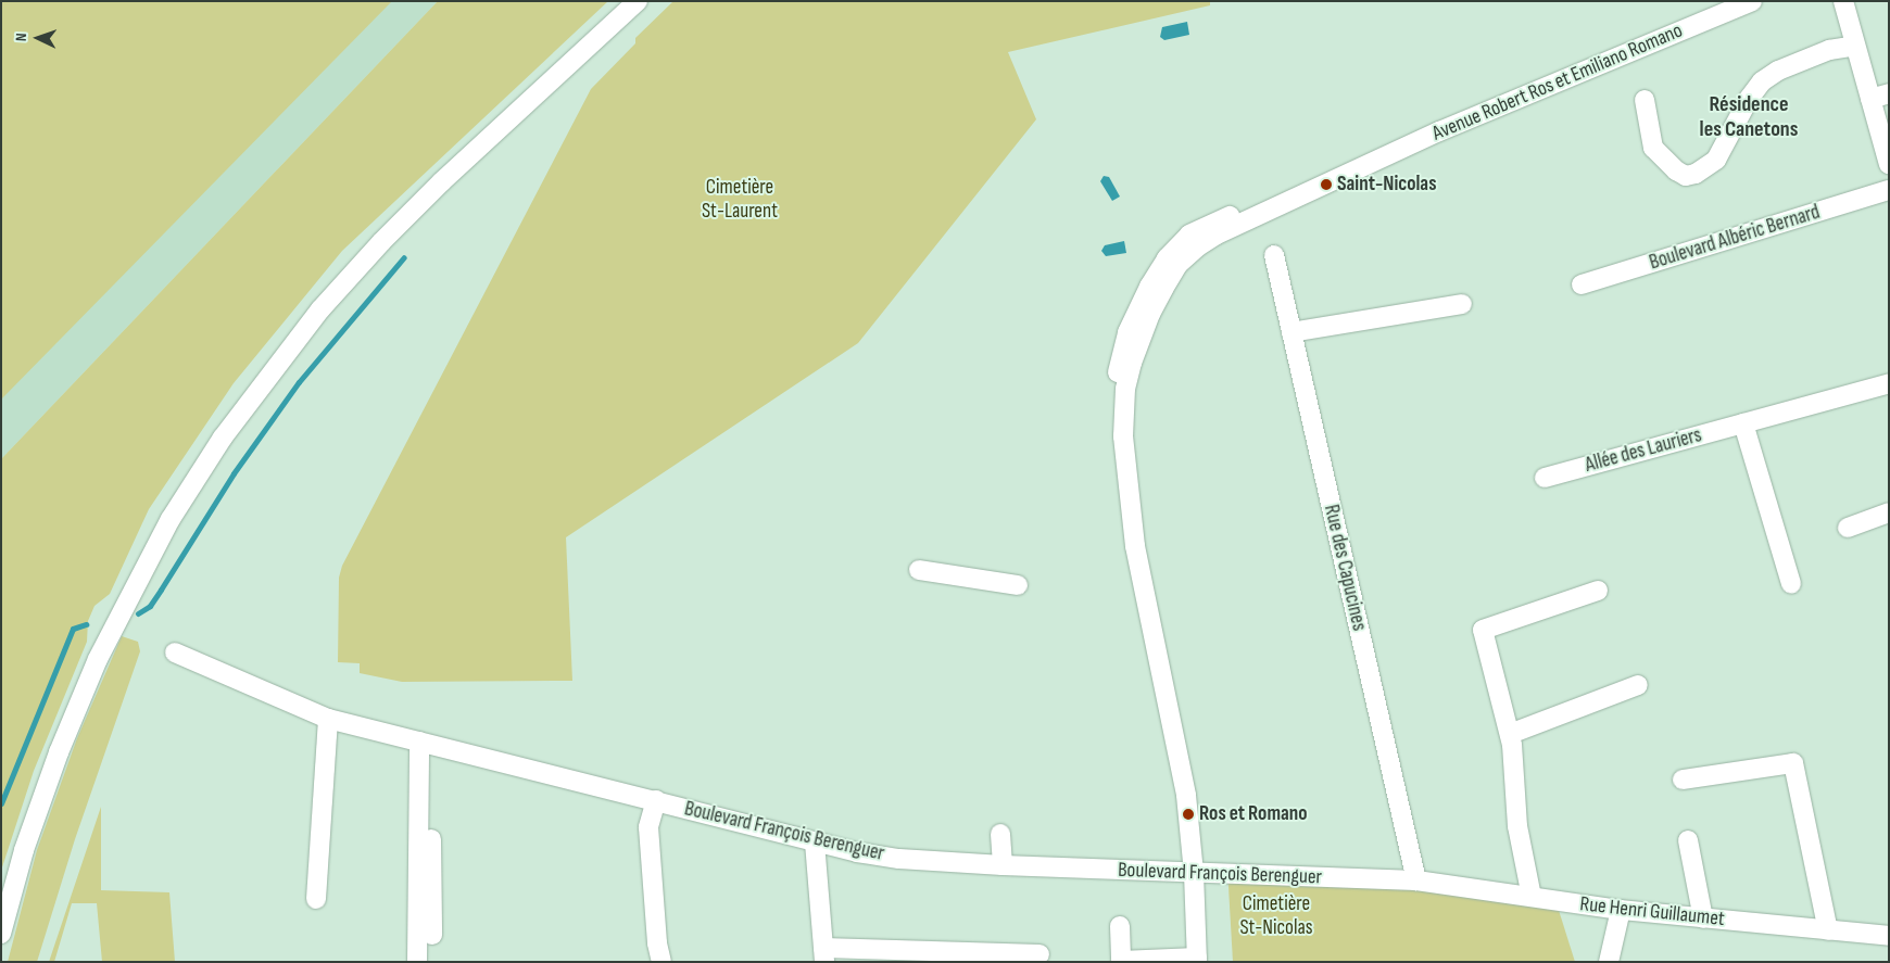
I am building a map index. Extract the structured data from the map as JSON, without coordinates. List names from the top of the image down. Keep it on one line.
{"streets":{"street":["Avenue Robert Ros et Emiliano Romano","Boulevard Albéric Bernard","Allée des Lauriers","Rue des Capucines","Boulevard François Berenguer","Rue Henri Guillaumet"]},"crossings":[["Avenue Robert Ros et Emiliano Romano","Boulevard François Berenguer"],["Rue des Capucines","Boulevard François Berenguer"],["Rue des Capucines","Rue Henri Guillaumet"],["Boulevard François Berenguer","Rue Henri Guillaumet"]],"districts":["Résidence les Canetons"],"parks":["Cimetière St-Laurent","Cimetière St-Nicolas"],"places":["Saint-Nicolas","Ros et Romano"],"north":"left"}
